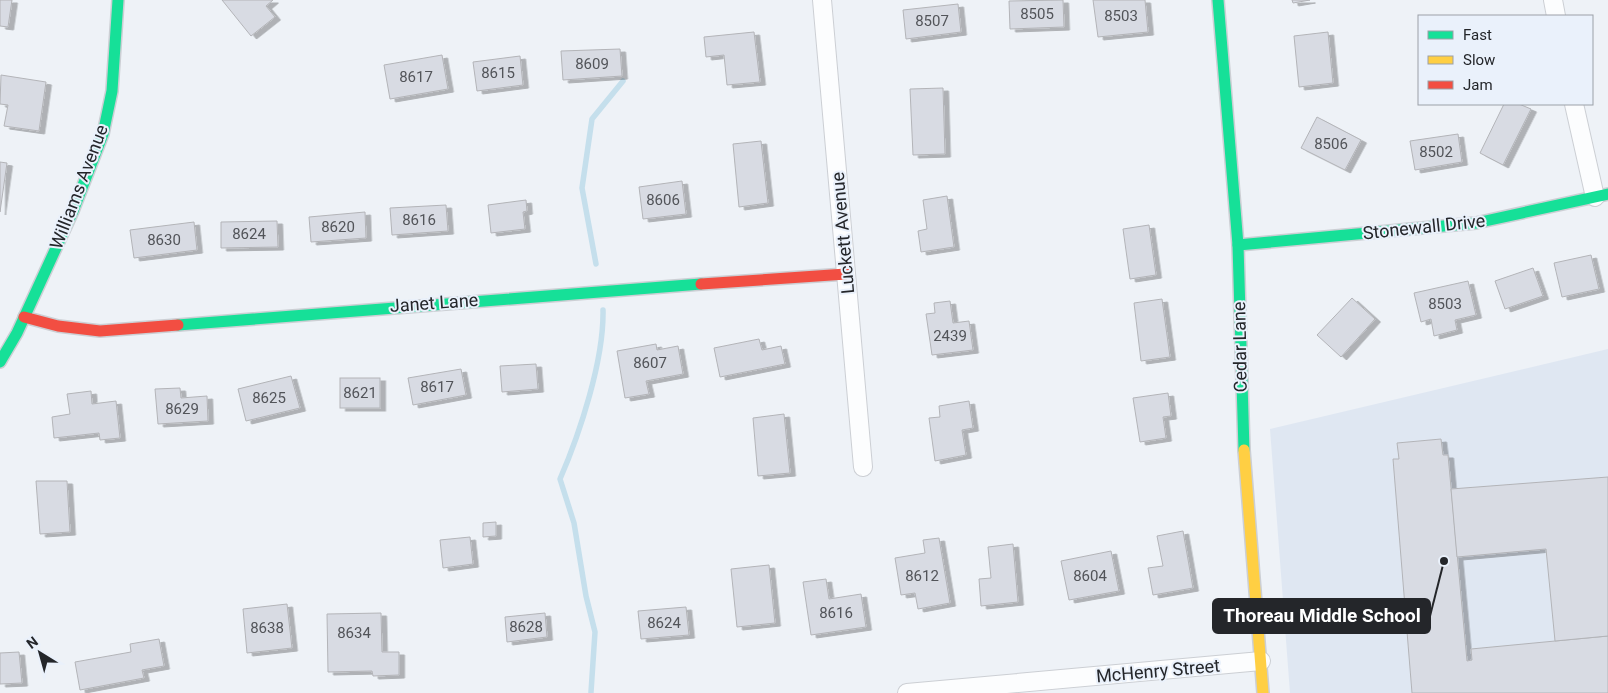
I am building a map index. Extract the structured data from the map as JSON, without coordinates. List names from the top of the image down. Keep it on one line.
{"streets":{"street":["Williams Avenue","Stonewall Drive","Luckett Avenue","Janet Lane","Cedar Lane","McHenry Street"]},"crossings":[["Williams Avenue","Janet Lane"],["Stonewall Drive","Cedar Lane"],["Luckett Avenue","Janet Lane"],["Cedar Lane","McHenry Street"]],"places":["Thoreau Middle School"],"house_numbers":["8505","8503","8507","8609","8615","8617","8506","8502","8606","8616","8620","8624","8630","8503","2439","8607","8617","8621","8625","8629","8612","8604","8616","8624","8628","8638","8634"],"legend":["Fast","Slow","Jam"],"north":"top left"}
